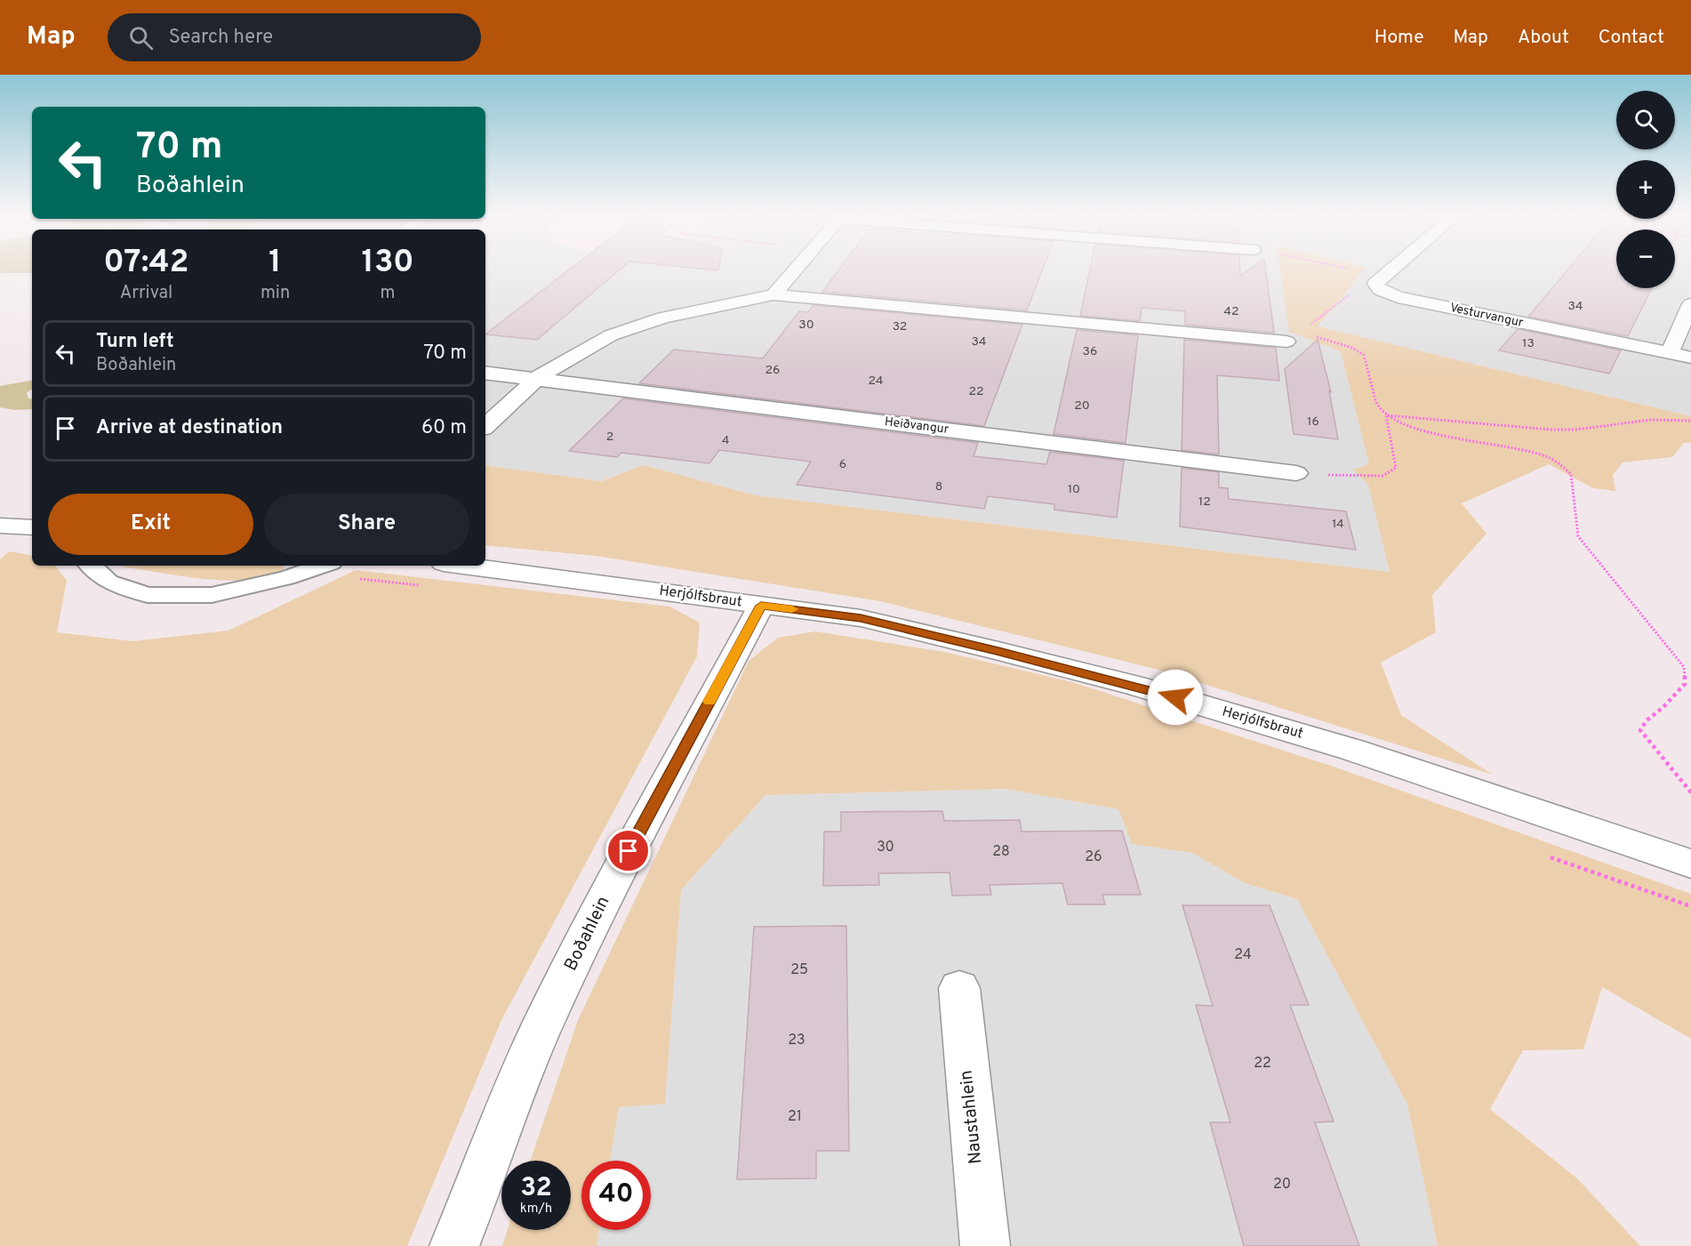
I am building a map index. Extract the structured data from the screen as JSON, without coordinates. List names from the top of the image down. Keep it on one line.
{"streets":{"street":["Vesturvangur","Heiðvangur","Herjólfsbraut","Boðahlein","Naustahlein"]},"crossings":[["Herjólfsbraut","Boðahlein"]],"house_numbers":["34","42","30","32","34","13","36","26","24","22","20","16","2","4","6","8","10","12","14","30","28","26","24","25","23","22","21","20"],"page":{"header":"Map","search":"Search here","nav":["Home","Map","About","Contact"],"map_buttons":["+","−"],"turn":["70 m","Boðahlein"],"eta":["07:42","Arrival","1","min","130","m"],"list":[{"name":"Turn left","note":"Boðahlein","value":"70 m"},{"name":"Arrive at destination","value":"60 m"}],"buttons":["Exit","Share"],"speed":"32 km/h","limit":"40"}}
